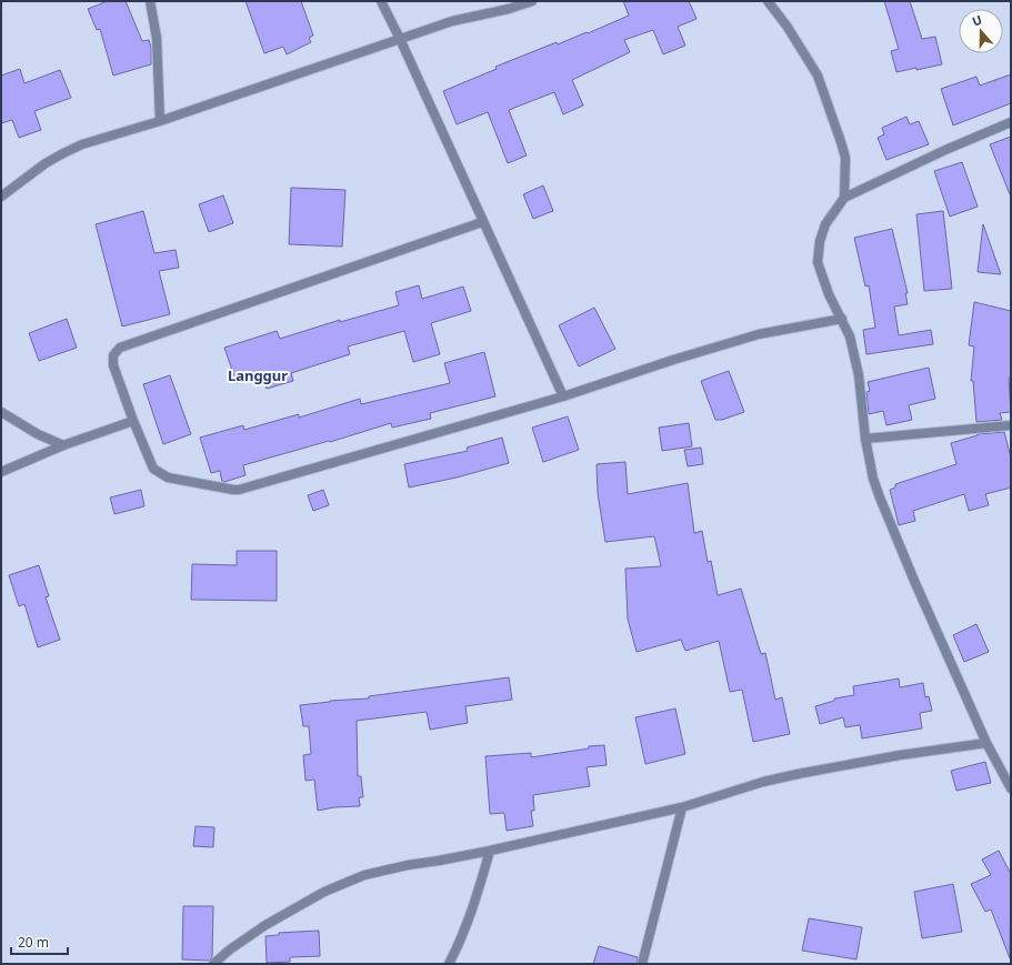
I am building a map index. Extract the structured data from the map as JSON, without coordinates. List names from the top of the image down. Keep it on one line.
{"districts":["Langgur"],"scale_bar":"20 m","north":"top"}
